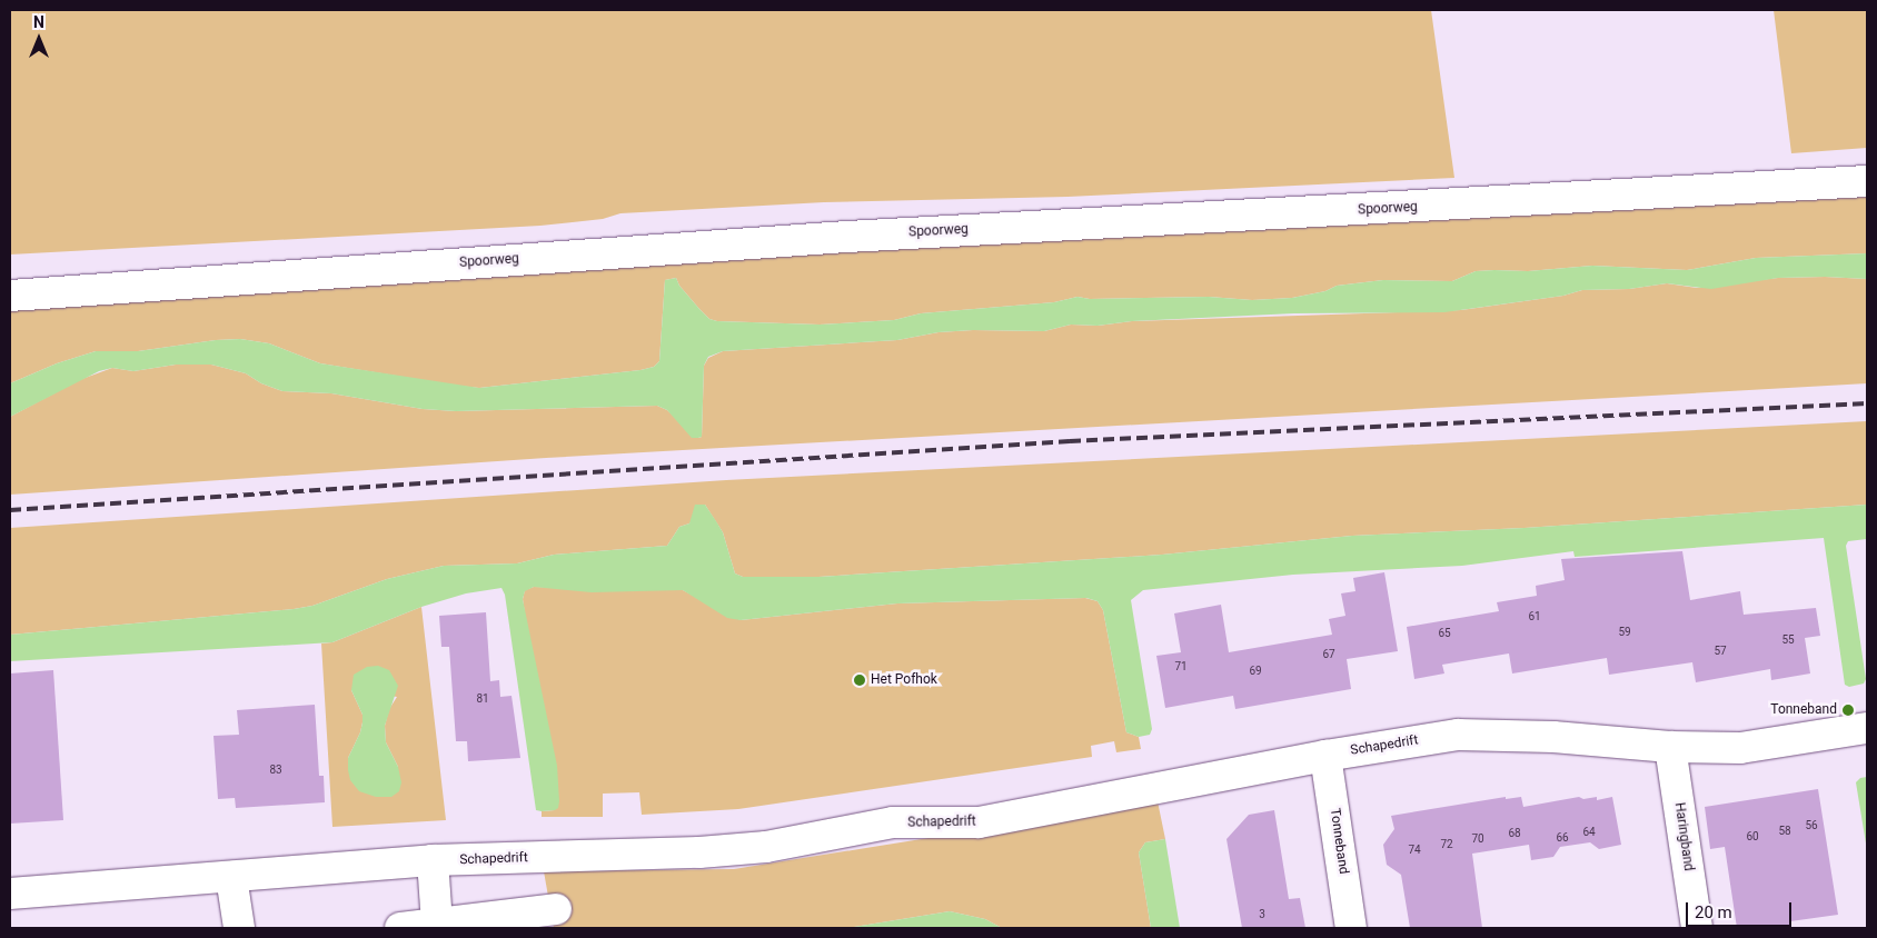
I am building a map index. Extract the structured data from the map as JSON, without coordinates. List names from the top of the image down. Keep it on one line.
{"streets":{"street":["Spoorweg","Schapedrift","Haringband","Tonneband"]},"crossings":[["Schapedrift","Haringband"],["Schapedrift","Tonneband"]],"places":["Het Pofhok","Tonneband"],"house_numbers":["61","59","65","55","57","67","71","69","81","83","56","58","64","68","60","66","70","72","74","3"],"scale_bar":"20 m","north":"top"}
